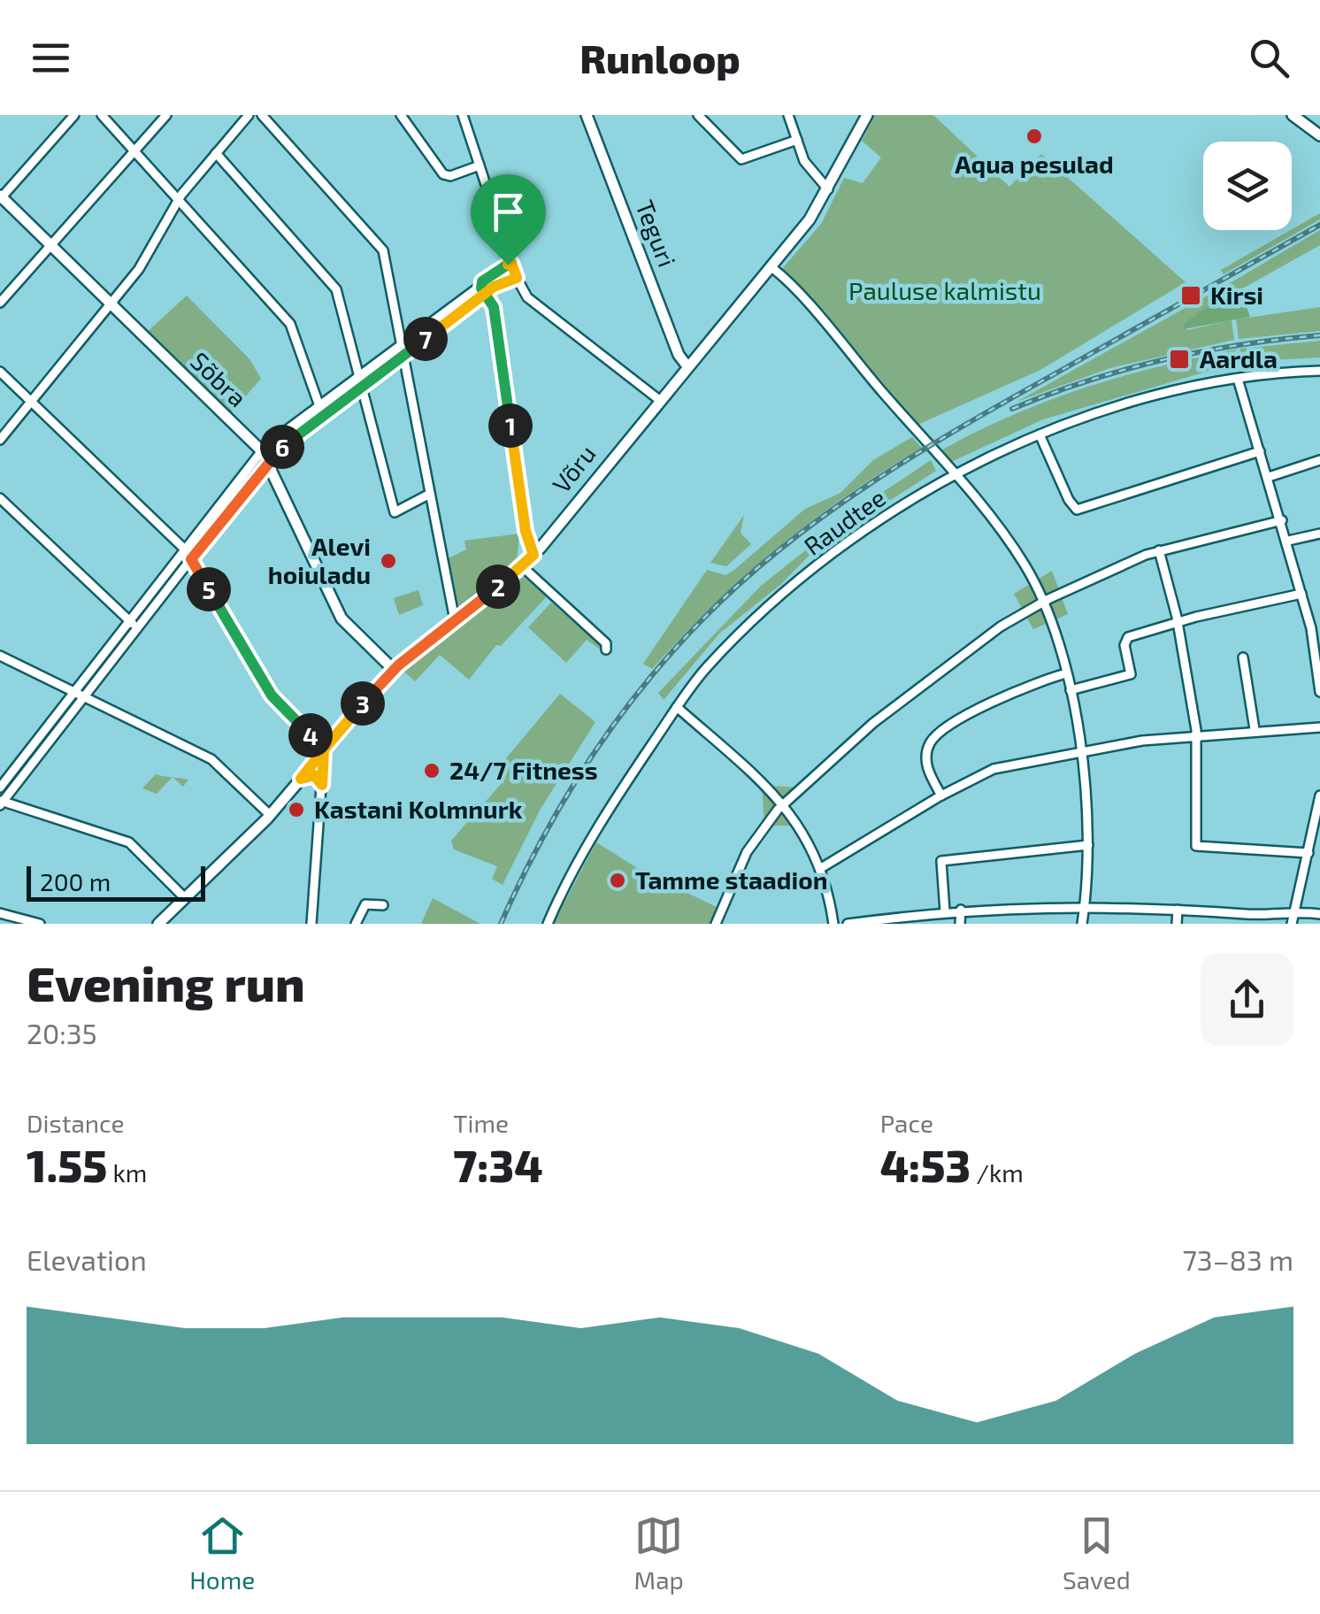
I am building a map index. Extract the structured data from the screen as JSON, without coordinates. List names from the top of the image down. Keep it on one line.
{"streets":{"main road":["Teguri","Sõbra","Võru"],"street":["Raudtee"]},"crossings":[["Teguri","Võru"],["Sõbra","Võru"]],"parks":["Pauluse kalmistu"],"places":{"other":["Aqua pesulad","Alevi hoiuladu","24/7 Fitness","Kastani Kolmnurk","Tamme staadion"],"transit":["Kirsi","Aardla"]},"scale_bar":"200 m","page":{"header":"Runloop","pins":["7","1","6","2","5","3","4"],"scale":"200 m","heading":["Evening run","20:35"],"stats":[["Distance","1.55 km"],["Time","7:34"],["Pace","4:53 /km"]],"chart":["Elevation","73–83 m"],"tabs":["Home","Map","Saved"]}}
